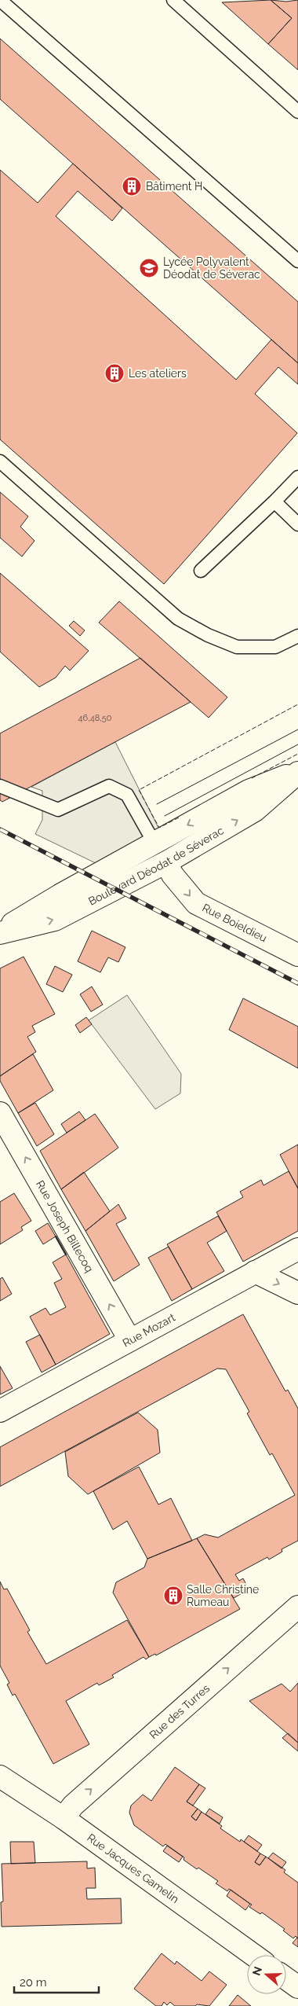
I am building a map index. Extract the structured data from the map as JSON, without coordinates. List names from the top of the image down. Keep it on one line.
{"streets":{"street":["Boulevard Déodat de Séverac","Rue Boieldieu","Rue Joseph Billecoq","Rue Mozart","Rue des Turres","Rue Jacques Gamelin"]},"crossings":[["Boulevard Déodat de Séverac","Rue Boieldieu"],["Rue Joseph Billecoq","Rue Mozart"],["Rue des Turres","Rue Jacques Gamelin"]],"one_way":["Rue Boieldieu","Rue Joseph Billecoq","Rue des Turres"],"places":{"building":["Bâtiment H","Les ateliers","Salle Christine Rumeau"],"school or university":["Lycée Polyvalent Déodat de Séverac"]},"house_numbers":["46,48,50"],"scale_bar":"20 m","north":"left"}
